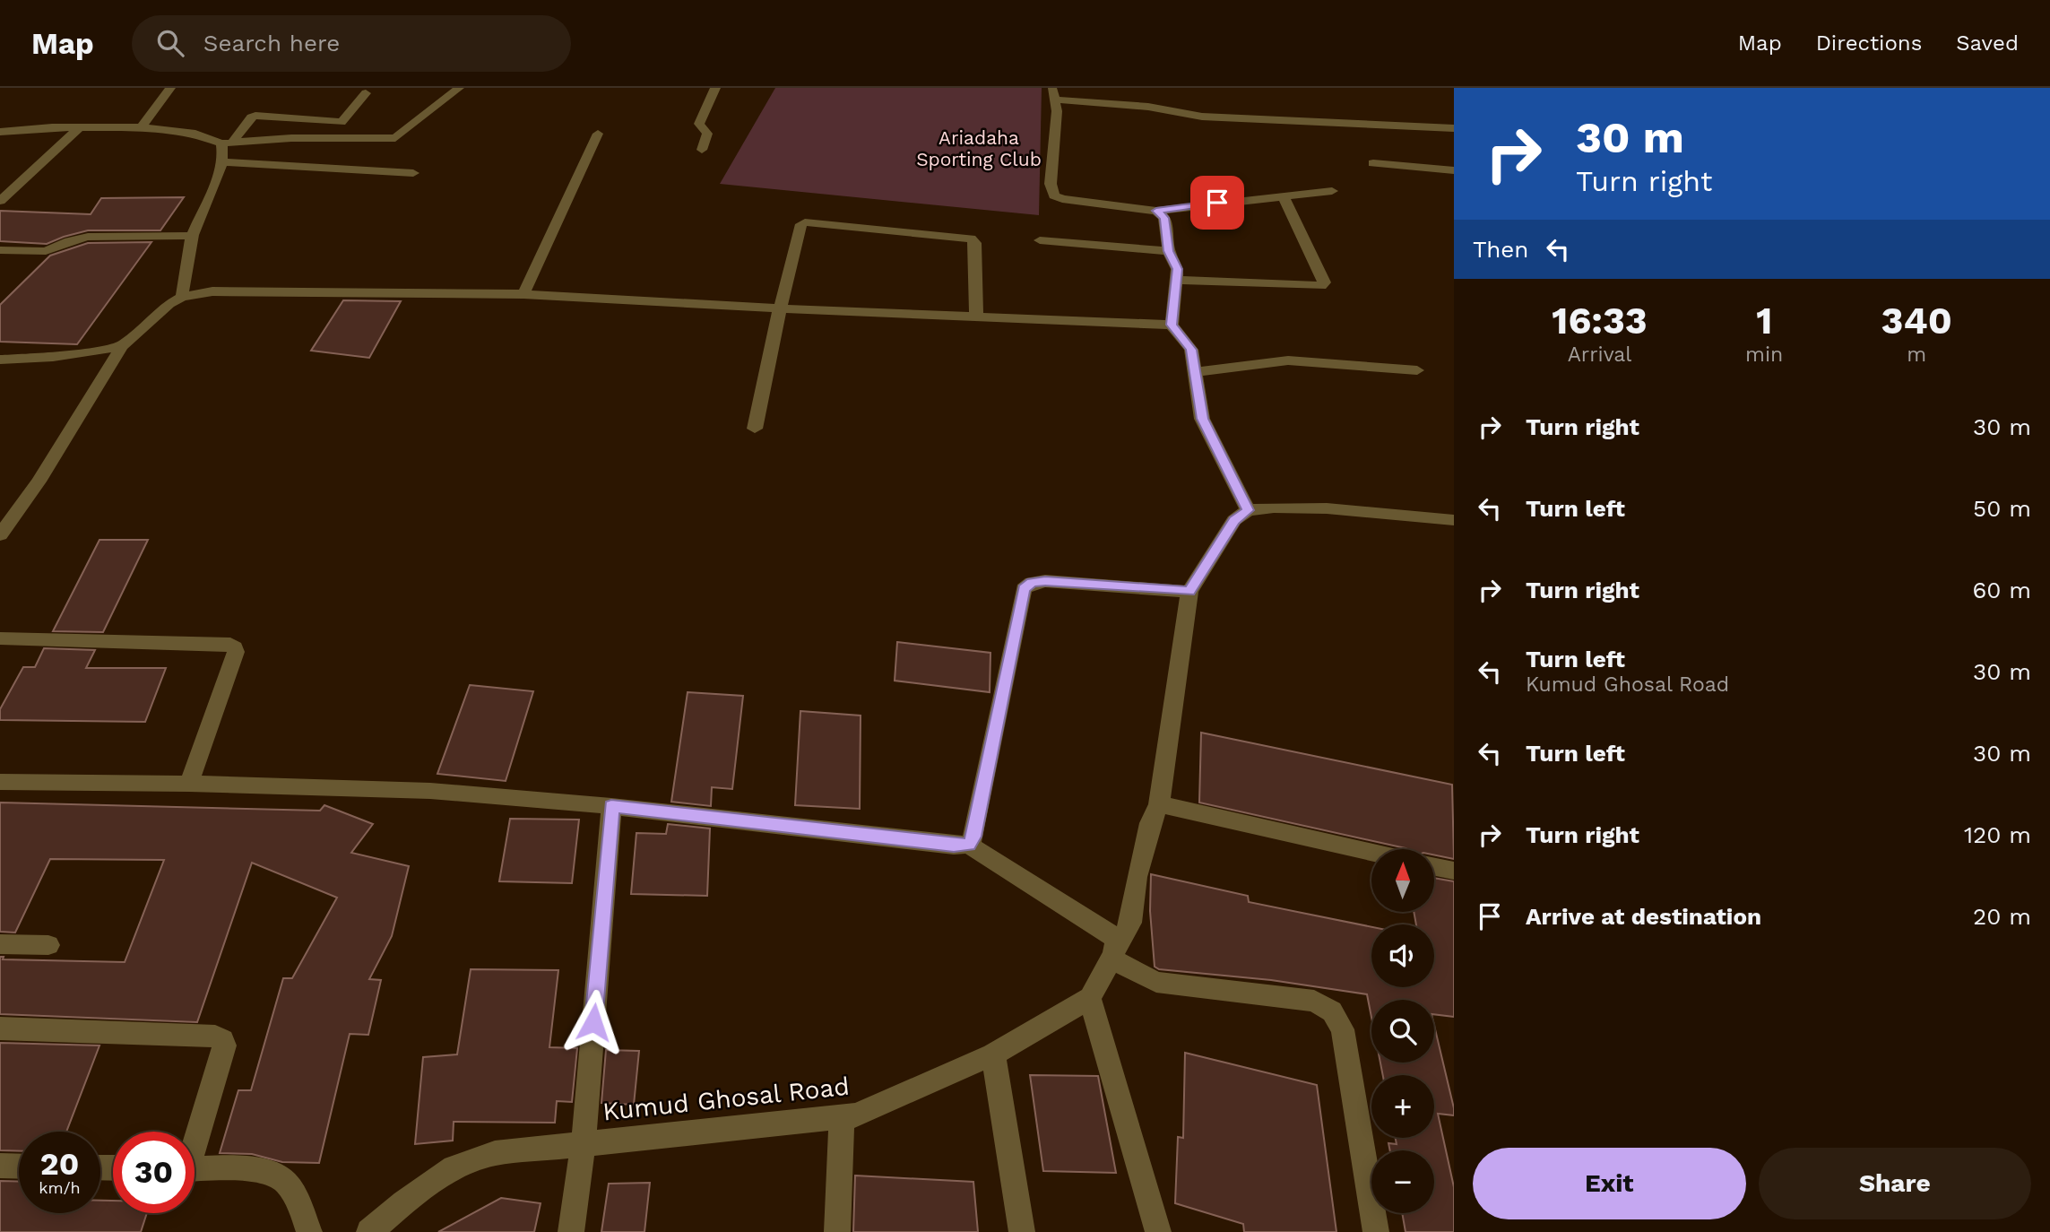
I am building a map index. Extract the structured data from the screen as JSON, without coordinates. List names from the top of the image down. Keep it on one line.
{"streets":{"street":["Kumud Ghosal Road"]},"parks":["Ariadaha Sporting Club"],"north":"top","page":{"header":"Map","search":"Search here","nav":["Map","Directions","Saved"],"turn":["30 m","Turn right"],"then":"Then","eta":["16:33","Arrival","1","min","340","m"],"list":[{"name":"Turn right","value":"30 m"},{"name":"Turn left","value":"50 m"},{"name":"Turn right","value":"60 m"},{"name":"Turn left","note":"Kumud Ghosal Road","value":"30 m"},{"name":"Turn left","value":"30 m"},{"name":"Turn right","value":"120 m"},{"name":"Arrive at destination","value":"20 m"}],"map_buttons":["+","−"],"speed":"20 km/h","limit":"30","buttons":["Exit","Share"]}}
